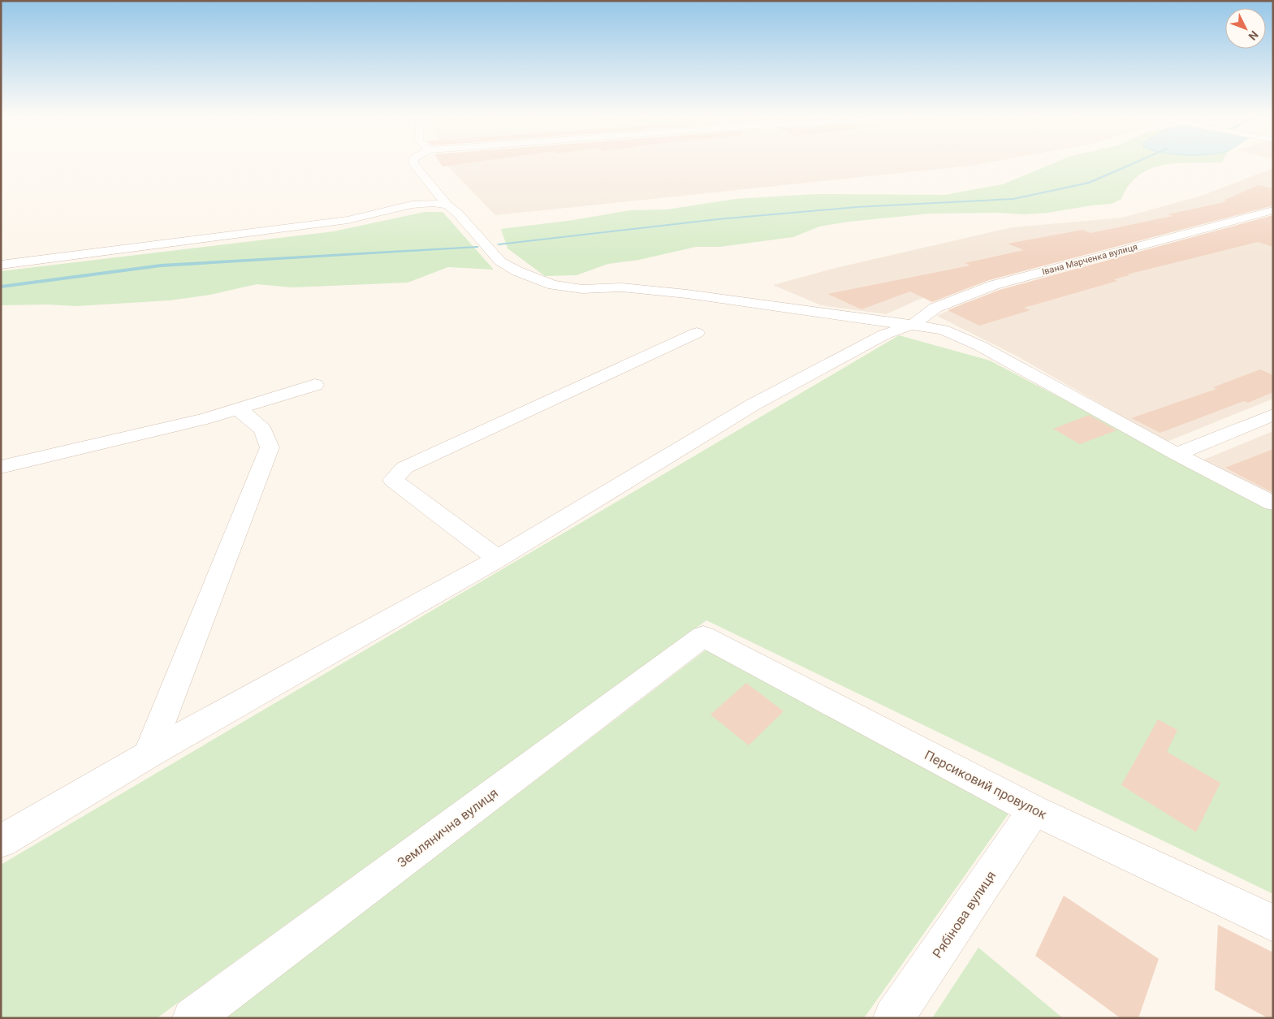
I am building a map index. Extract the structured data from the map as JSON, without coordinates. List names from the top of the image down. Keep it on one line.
{"streets":{"street":["Івана Марченка вулиця","Персиковий провулок","Землянична вулиця","Рябінова вулиця"]},"crossings":[["Персиковий провулок","Землянична вулиця"],["Персиковий провулок","Рябінова вулиця"]],"north":"bottom right"}
